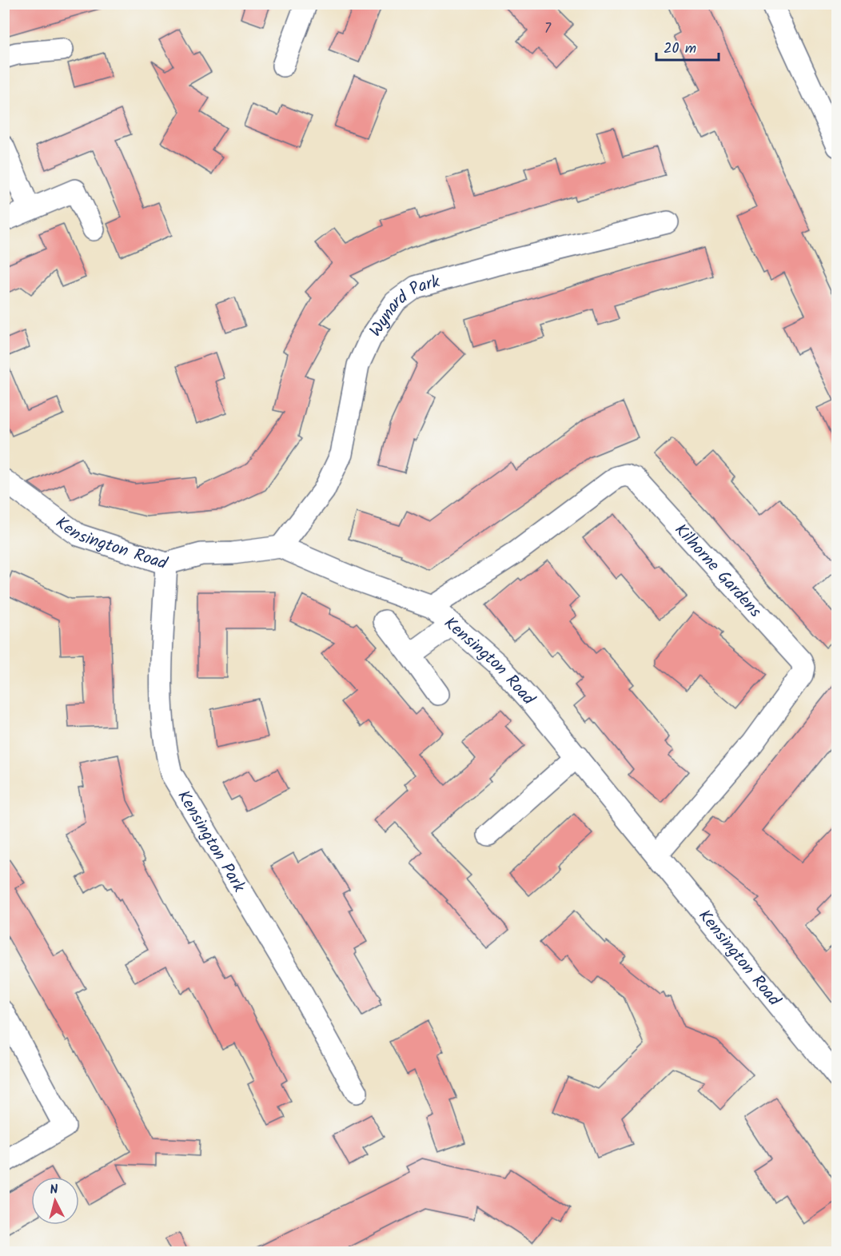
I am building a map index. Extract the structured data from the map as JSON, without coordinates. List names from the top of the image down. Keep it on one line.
{"streets":{"street":["Wynard Park","Kensington Road","Kilhorne Gardens","Kensington Park"]},"crossings":[["Wynard Park","Kensington Road"],["Kensington Road","Kilhorne Gardens"],["Kensington Road","Kensington Park"]],"house_numbers":["7"],"scale_bar":"20 m","north":"top"}
